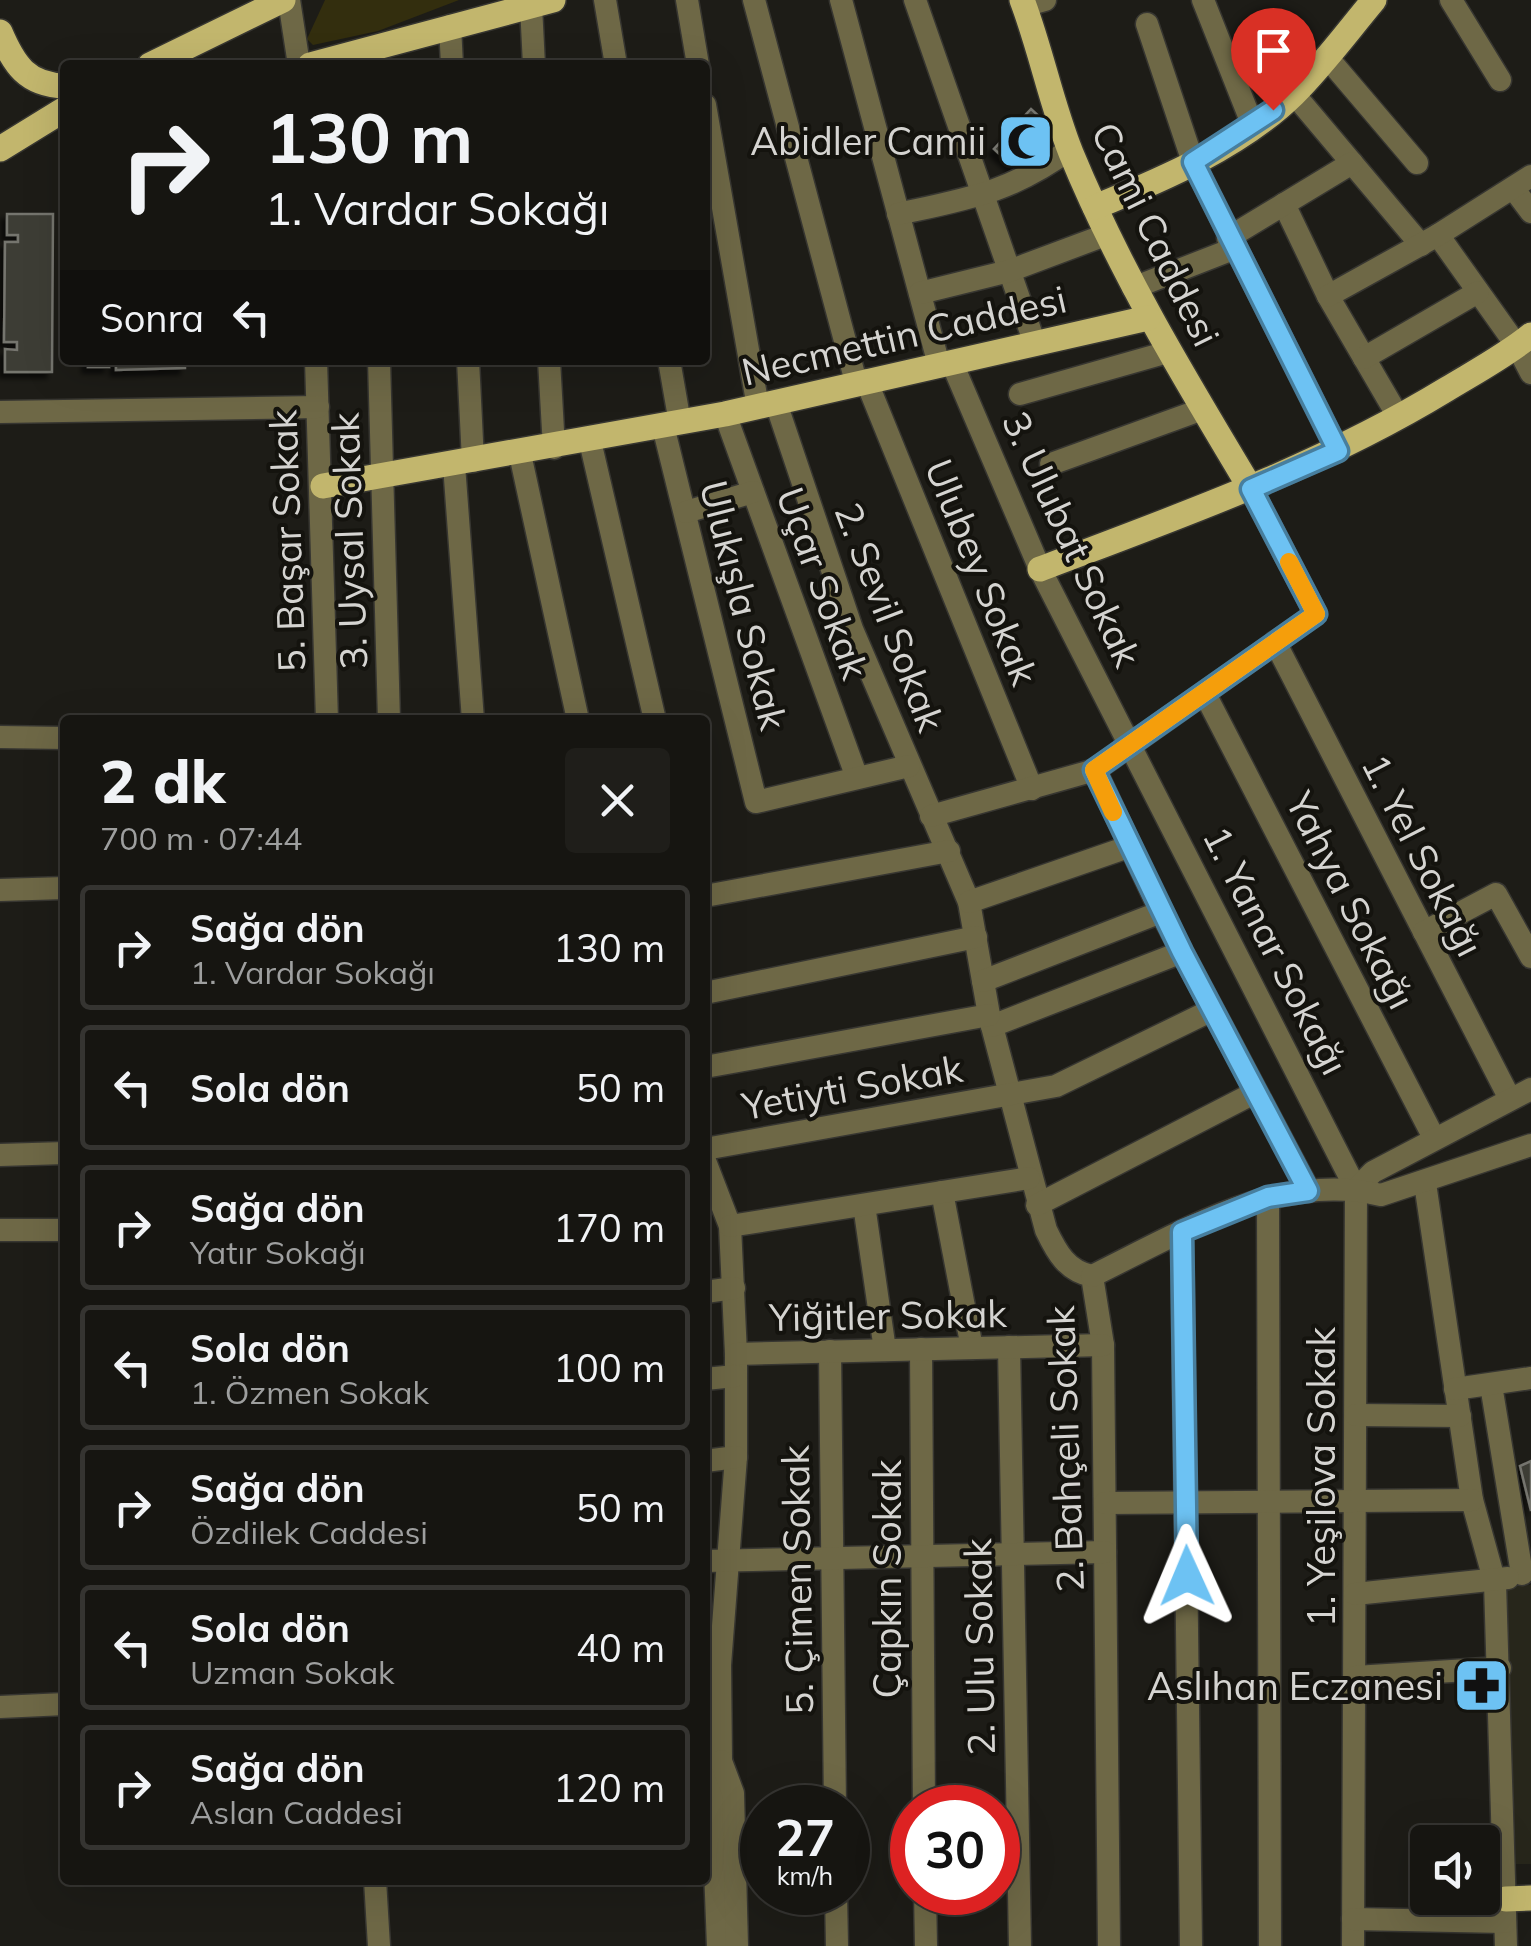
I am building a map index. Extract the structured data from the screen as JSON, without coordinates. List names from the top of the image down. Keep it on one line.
{"streets":{"main road":["Cami Caddesi","Necmettin Caddesi"],"street":["3. Ulubat Sokak","5. Başar Sokak","3. Uysal Sokak","Ulubey Sokak","Uçar Sokak","Ulukışla Sokak","2. Sevil Sokak","1. Yel Sokağı","Yahya Sokağı","1. Yanar Sokağı","Yetiyti Sokak","Yiğitler Sokak","2. Bahçeli Sokak","1. Yeşilova Sokak","Çapkın Sokak","5. Çimen Sokak","2. Ulu Sokak"]},"crossings":[["Cami Caddesi","Necmettin Caddesi"],["Necmettin Caddesi","3. Ulubat Sokak"],["Necmettin Caddesi","5. Başar Sokak"],["Necmettin Caddesi","3. Uysal Sokak"],["Necmettin Caddesi","Ulubey Sokak"],["Necmettin Caddesi","Uçar Sokak"],["Necmettin Caddesi","Ulukışla Sokak"],["Necmettin Caddesi","2. Sevil Sokak"],["3. Ulubat Sokak","1. Yanar Sokağı"],["Uçar Sokak","Ulukışla Sokak"],["2. Sevil Sokak","2. Bahçeli Sokak"],["1. Yanar Sokağı","1. Yeşilova Sokak"],["Yetiyti Sokak","2. Bahçeli Sokak"],["Yiğitler Sokak","2. Bahçeli Sokak"],["Yiğitler Sokak","Çapkın Sokak"],["Yiğitler Sokak","5. Çimen Sokak"],["Yiğitler Sokak","2. Ulu Sokak"]],"places":{"mosque":["Abidler Camii"],"pharmacy":["Aslıhan Eczanesi"]},"page":{"turn":["130 m","1. Vardar Sokağı"],"then":"Sonra","heading":["2 dk","700 m · 07:44"],"list":[{"name":"Sağa dön","note":"1. Vardar Sokağı","value":"130 m"},{"name":"Sola dön","value":"50 m"},{"name":"Sağa dön","note":"Yatır Sokağı","value":"170 m"},{"name":"Sola dön","note":"1. Özmen Sokak","value":"100 m"},{"name":"Sağa dön","note":"Özdilek Caddesi","value":"50 m"},{"name":"Sola dön","note":"Uzman Sokak","value":"40 m"},{"name":"Sağa dön","note":"Aslan Caddesi","value":"120 m"}],"speed":"27 km/h","limit":"30"}}
